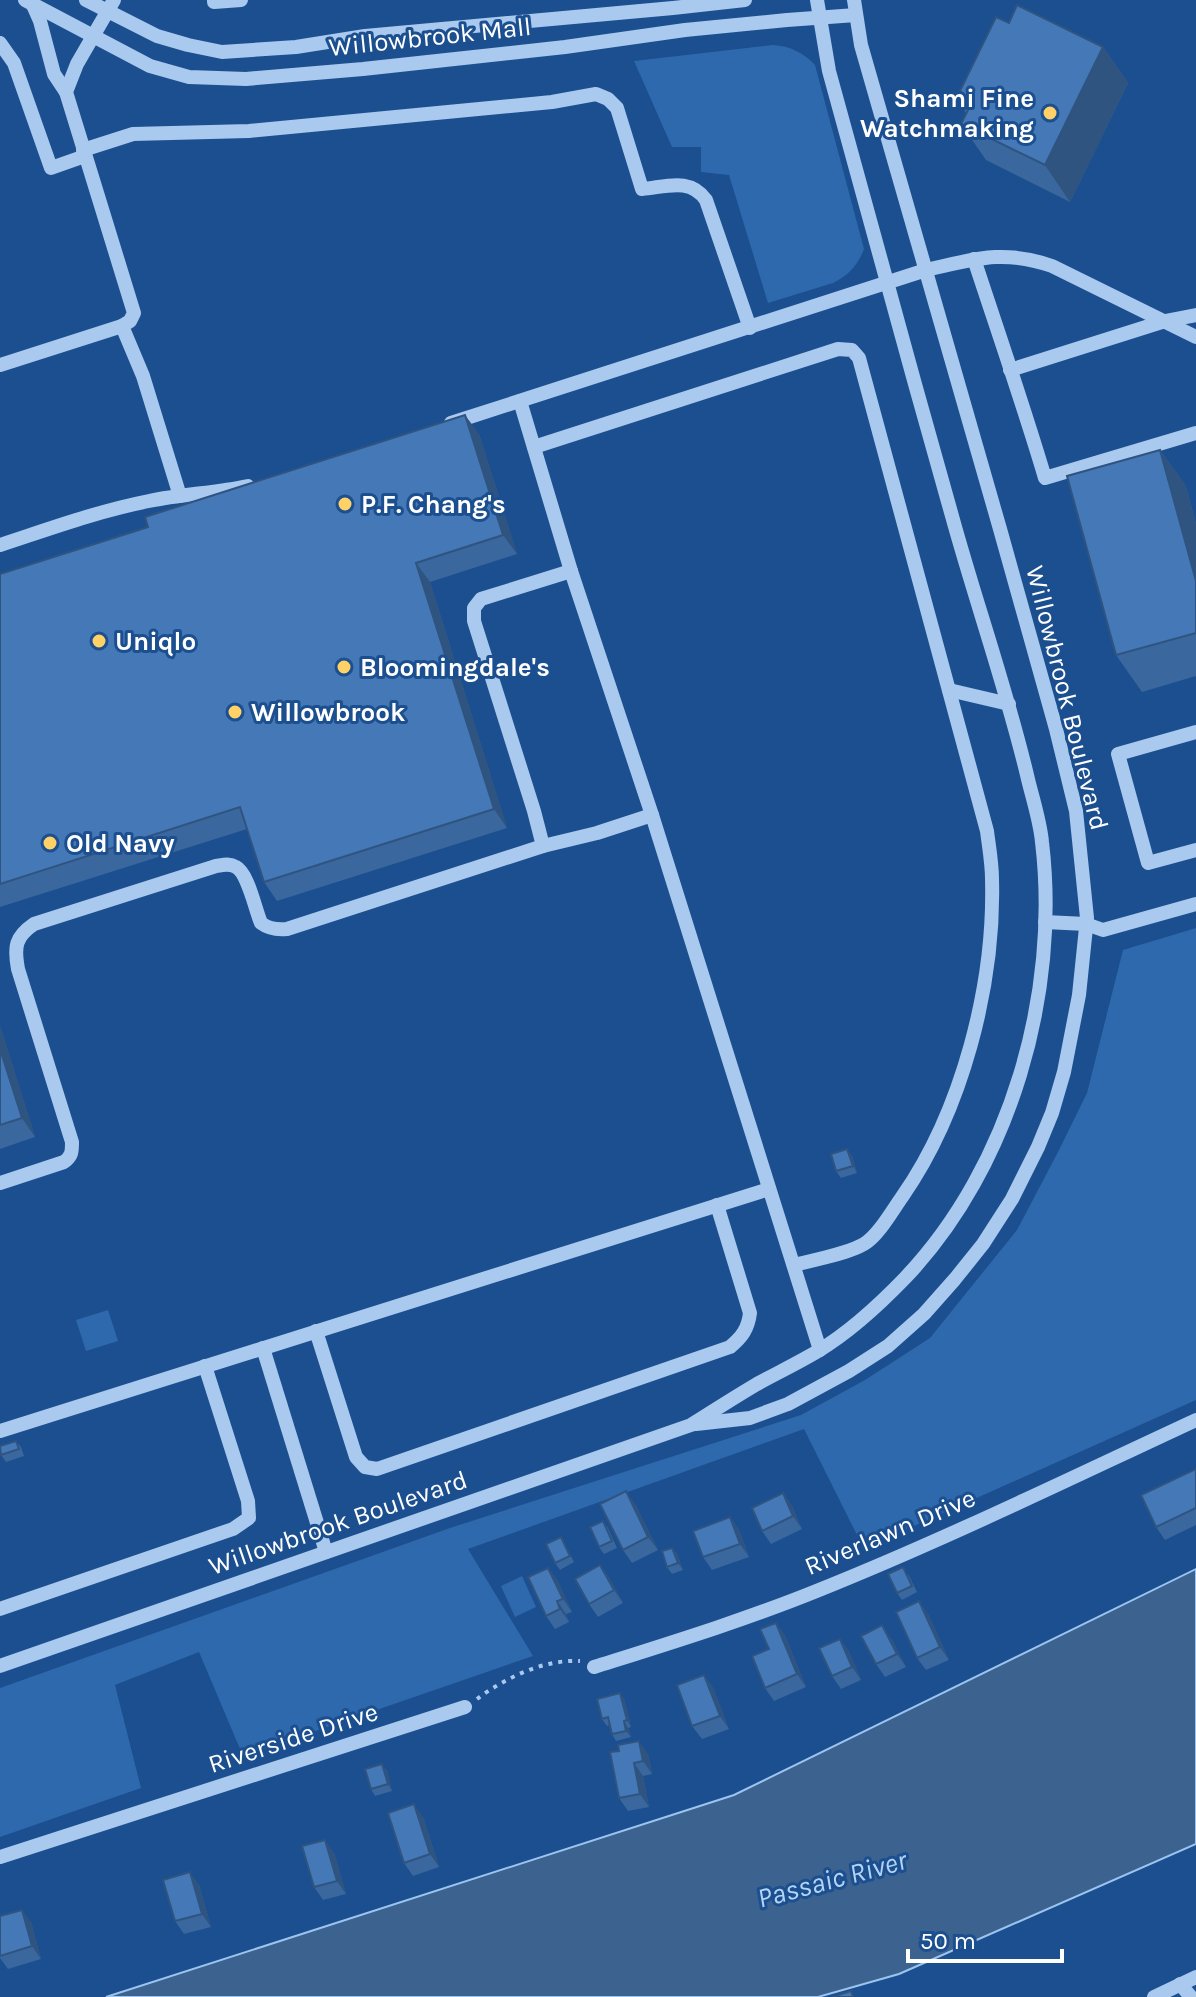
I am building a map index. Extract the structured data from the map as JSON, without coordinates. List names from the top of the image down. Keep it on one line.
{"streets":{"street":["Willowbrook Mall","Willowbrook Boulevard","Riverlawn Drive","Riverside Drive"]},"crossings":[["Willowbrook Mall","Willowbrook Boulevard"]],"water":["Passaic River"],"places":["Shami Fine Watchmaking","P.F. Chang's","Uniqlo","Bloomingdale's","Willowbrook","Old Navy"],"scale_bar":"50 m"}
